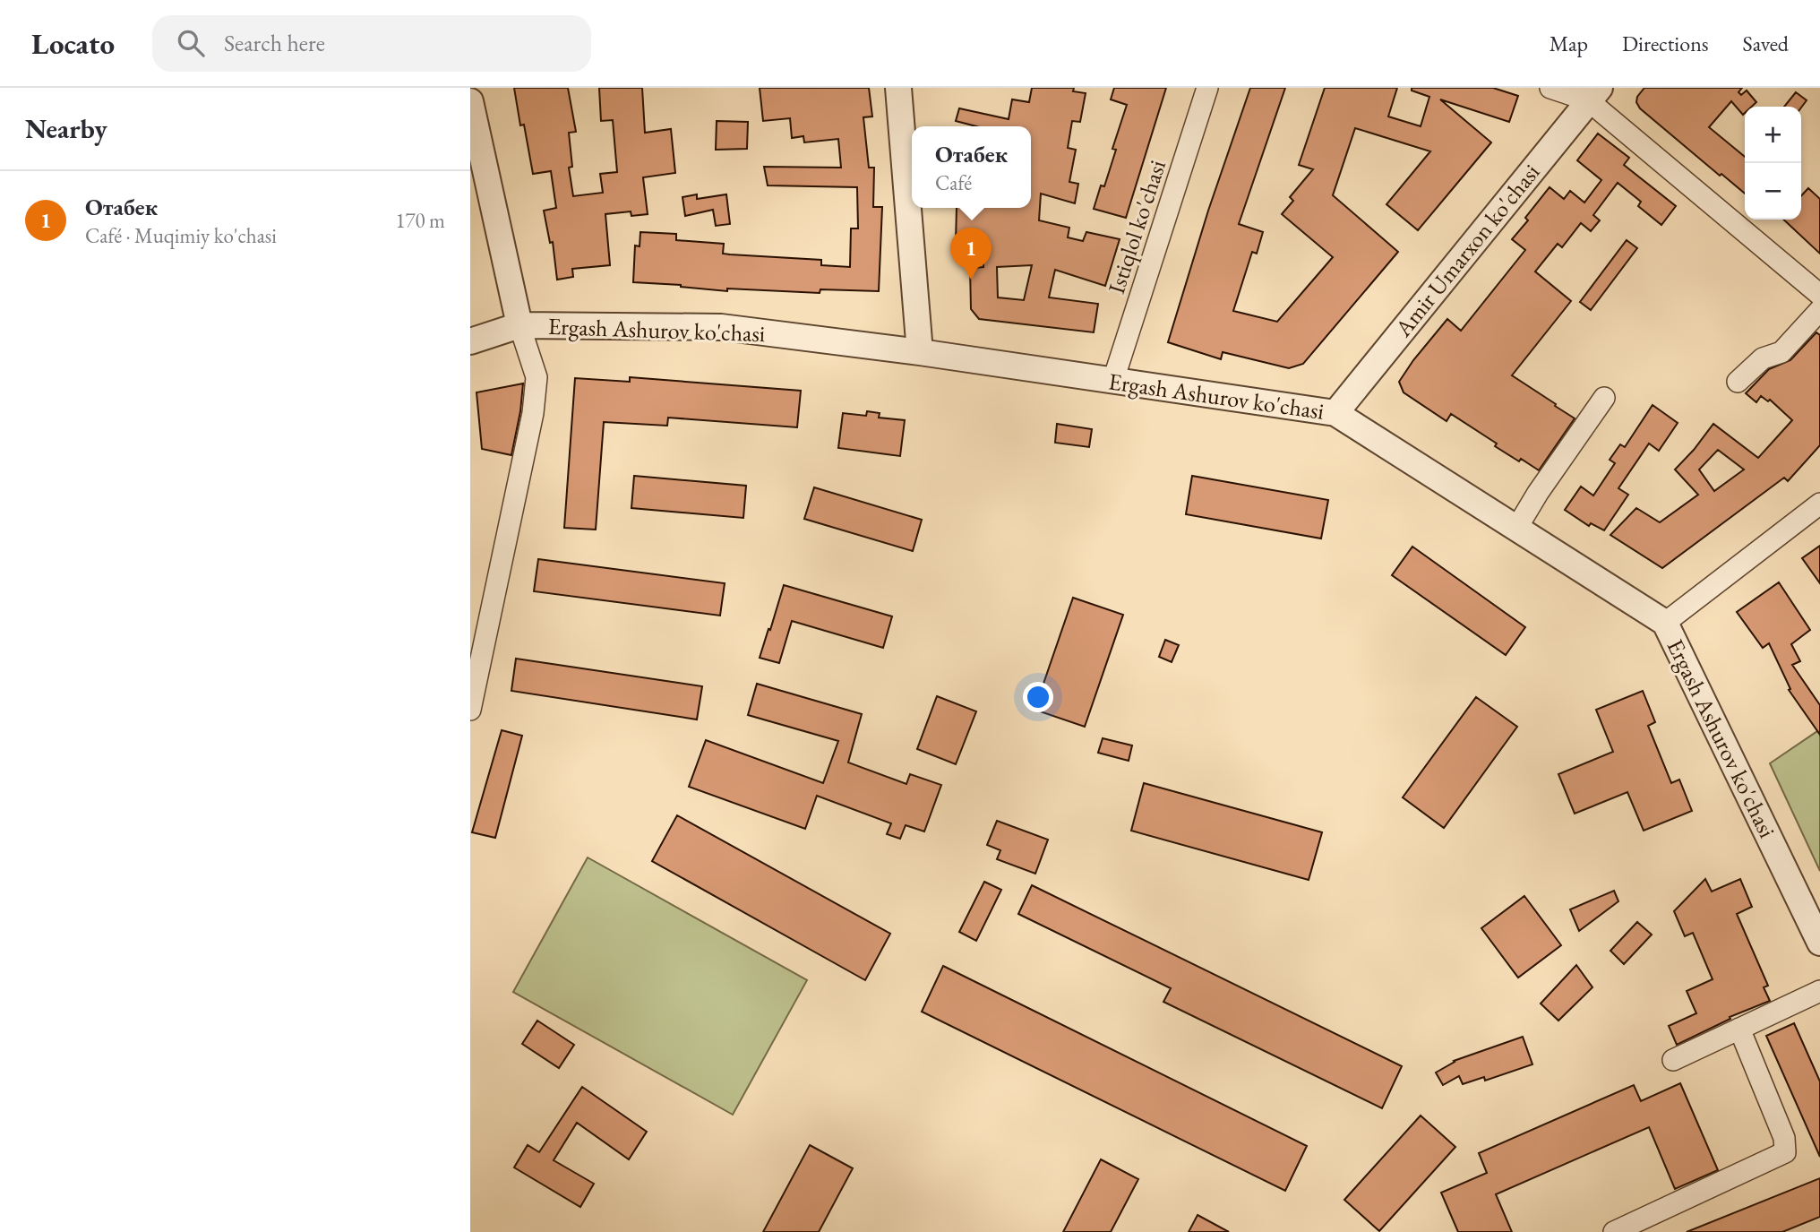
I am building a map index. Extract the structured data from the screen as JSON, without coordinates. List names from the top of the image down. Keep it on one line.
{"streets":{"street":["Istiqlol ko'chasi","Amir Umarxon ko'chasi","Ergash Ashurov ko'chasi"]},"crossings":[["Istiqlol ko'chasi","Ergash Ashurov ko'chasi"],["Amir Umarxon ko'chasi","Ergash Ashurov ko'chasi"]],"page":{"header":"Locato","search":"Search here","nav":["Map","Directions","Saved"],"heading":"Nearby","map_buttons":["+","−"],"popup":["Отабек","Café"],"list":[{"mark":"1","name":"Отабек","note":"Café · Muqimiy ko'chasi","value":"170 m"}],"pins":"1"}}
